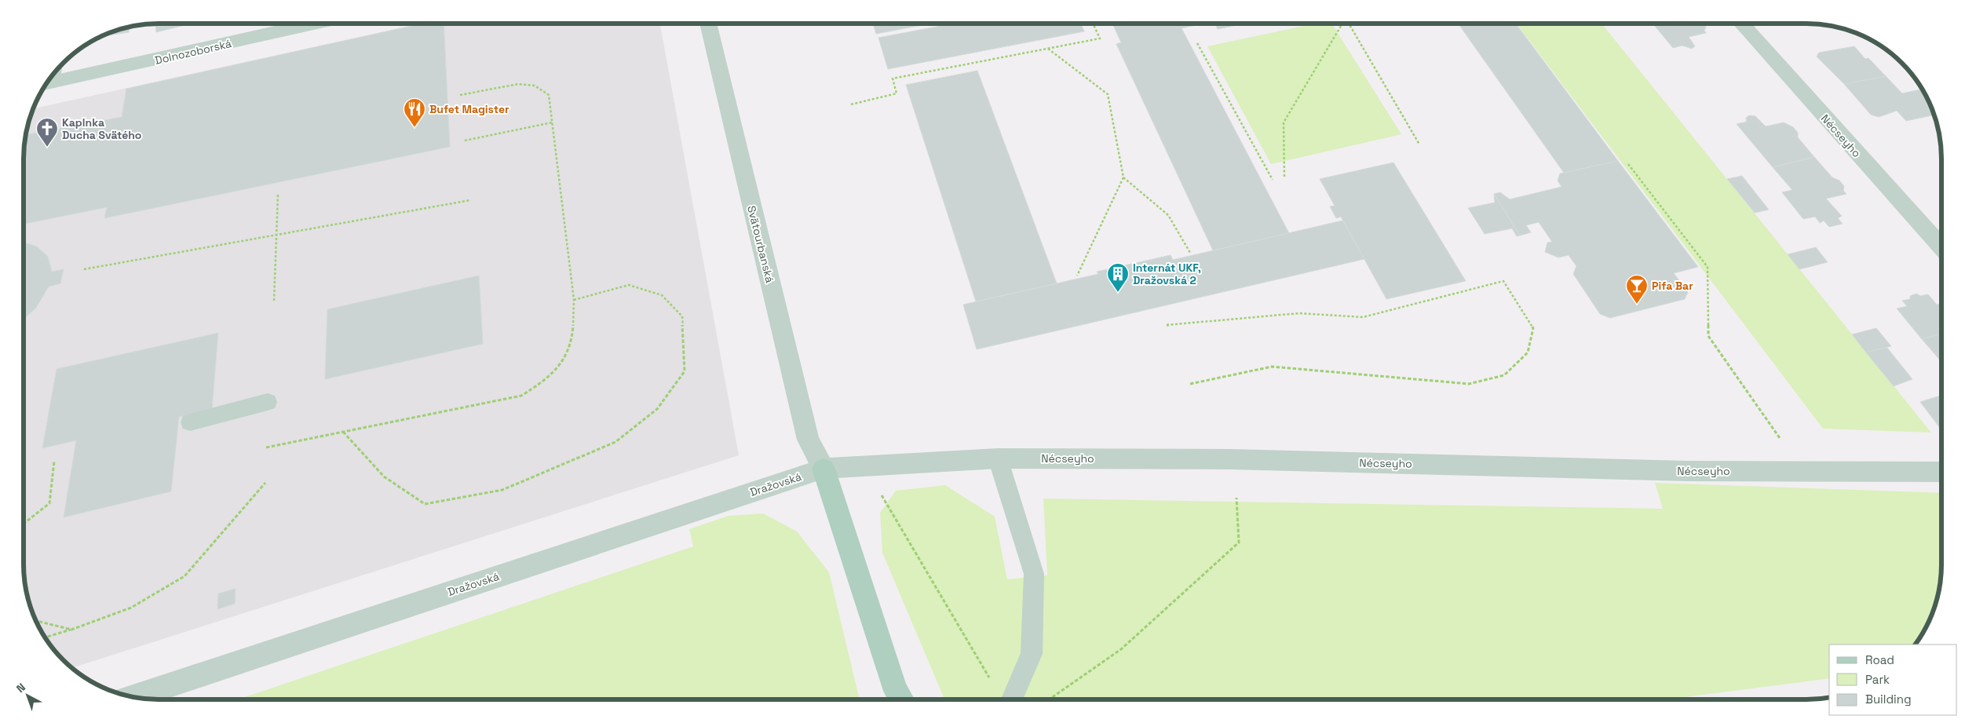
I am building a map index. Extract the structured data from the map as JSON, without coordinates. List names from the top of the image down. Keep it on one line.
{"streets":{"street":["Dolnozoborská","Nécseyho","Svätourbanská","Dražovská"]},"crossings":[["Nécseyho","Svätourbanská"],["Nécseyho","Dražovská"],["Svätourbanská","Dražovská"]],"places":{"restaurant":["Bufet Magister"],"church":["Kaplnka Ducha Svätého"],"building":["Internát UKF, Dražovská 2"],"bar":["Pifa Bar"]},"legend":["Road","Park","Building"],"north":"top left"}
